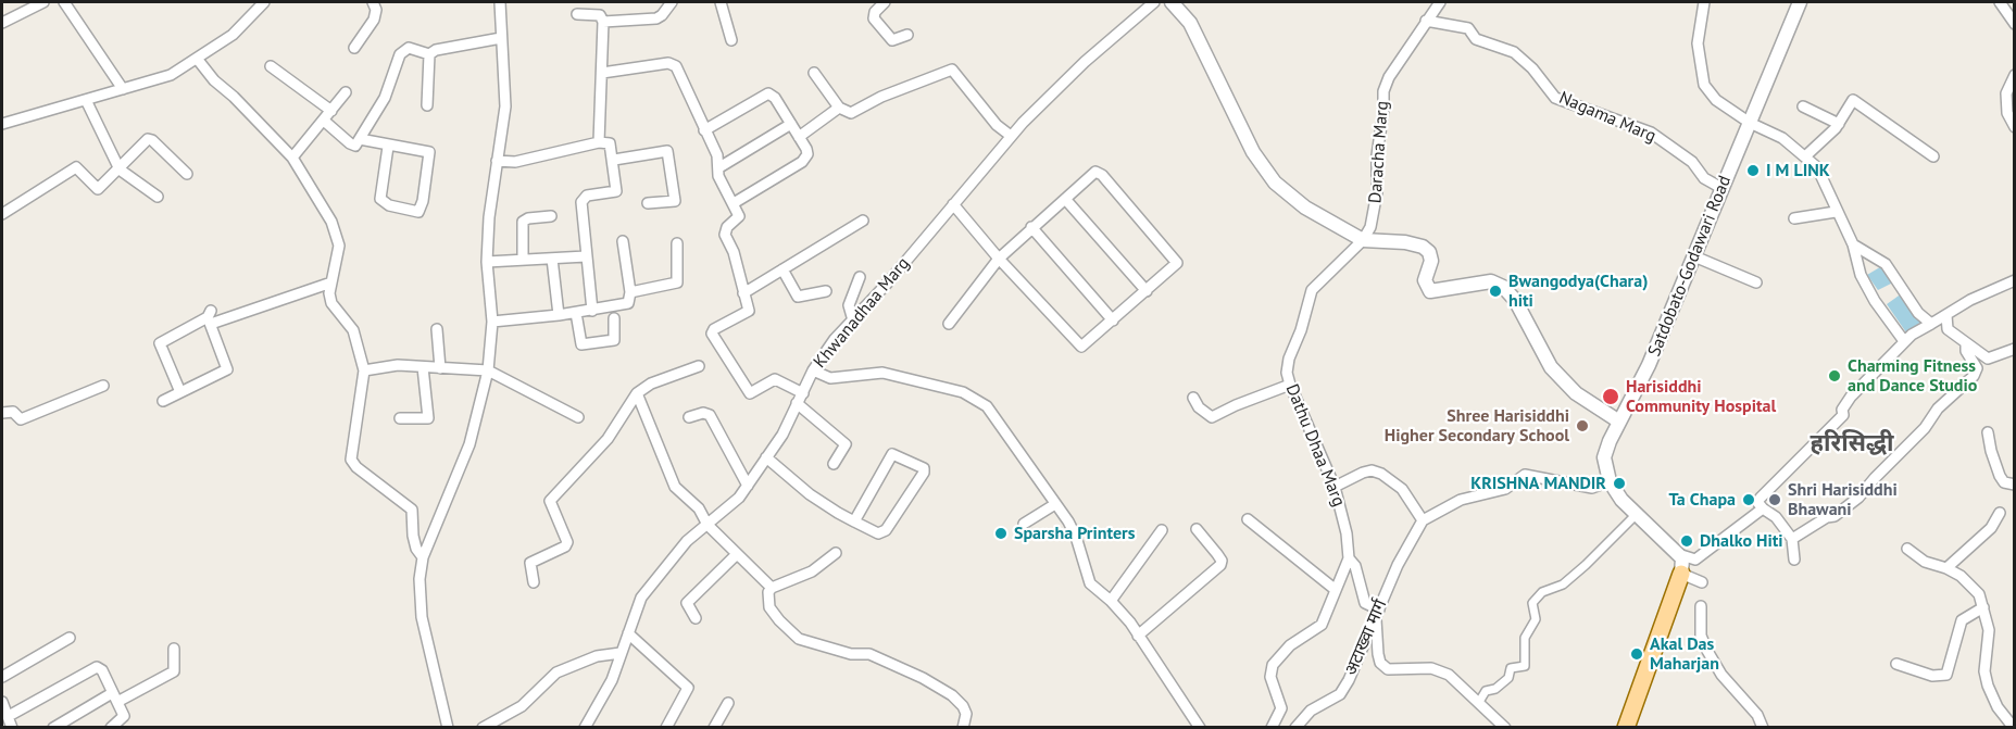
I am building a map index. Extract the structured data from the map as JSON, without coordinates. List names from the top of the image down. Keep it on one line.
{"streets":{"street":["Nagama Marg","Daracha Marg","Satdobato-Godawari Road","Khwanadhaa Marg","Dathu Dhaa Marg","अटाख्वा मार्ग"]},"crossings":[["Nagama Marg","Daracha Marg"],["Nagama Marg","Satdobato-Godawari Road"],["Daracha Marg","Dathu Dhaa Marg"]],"districts":["हरिसिद्धी"],"places":["I M LINK","Bwangodya(Chara) hiti","Charming Fitness and Dance Studio","Harisiddhi Community Hospital","Shree Harisiddhi Higher Secondary School","KRISHNA MANDIR","Ta Chapa","Shri Harisiddhi Bhawani","Sparsha Printers","Dhalko Hiti","Akal Das Maharjan"]}
